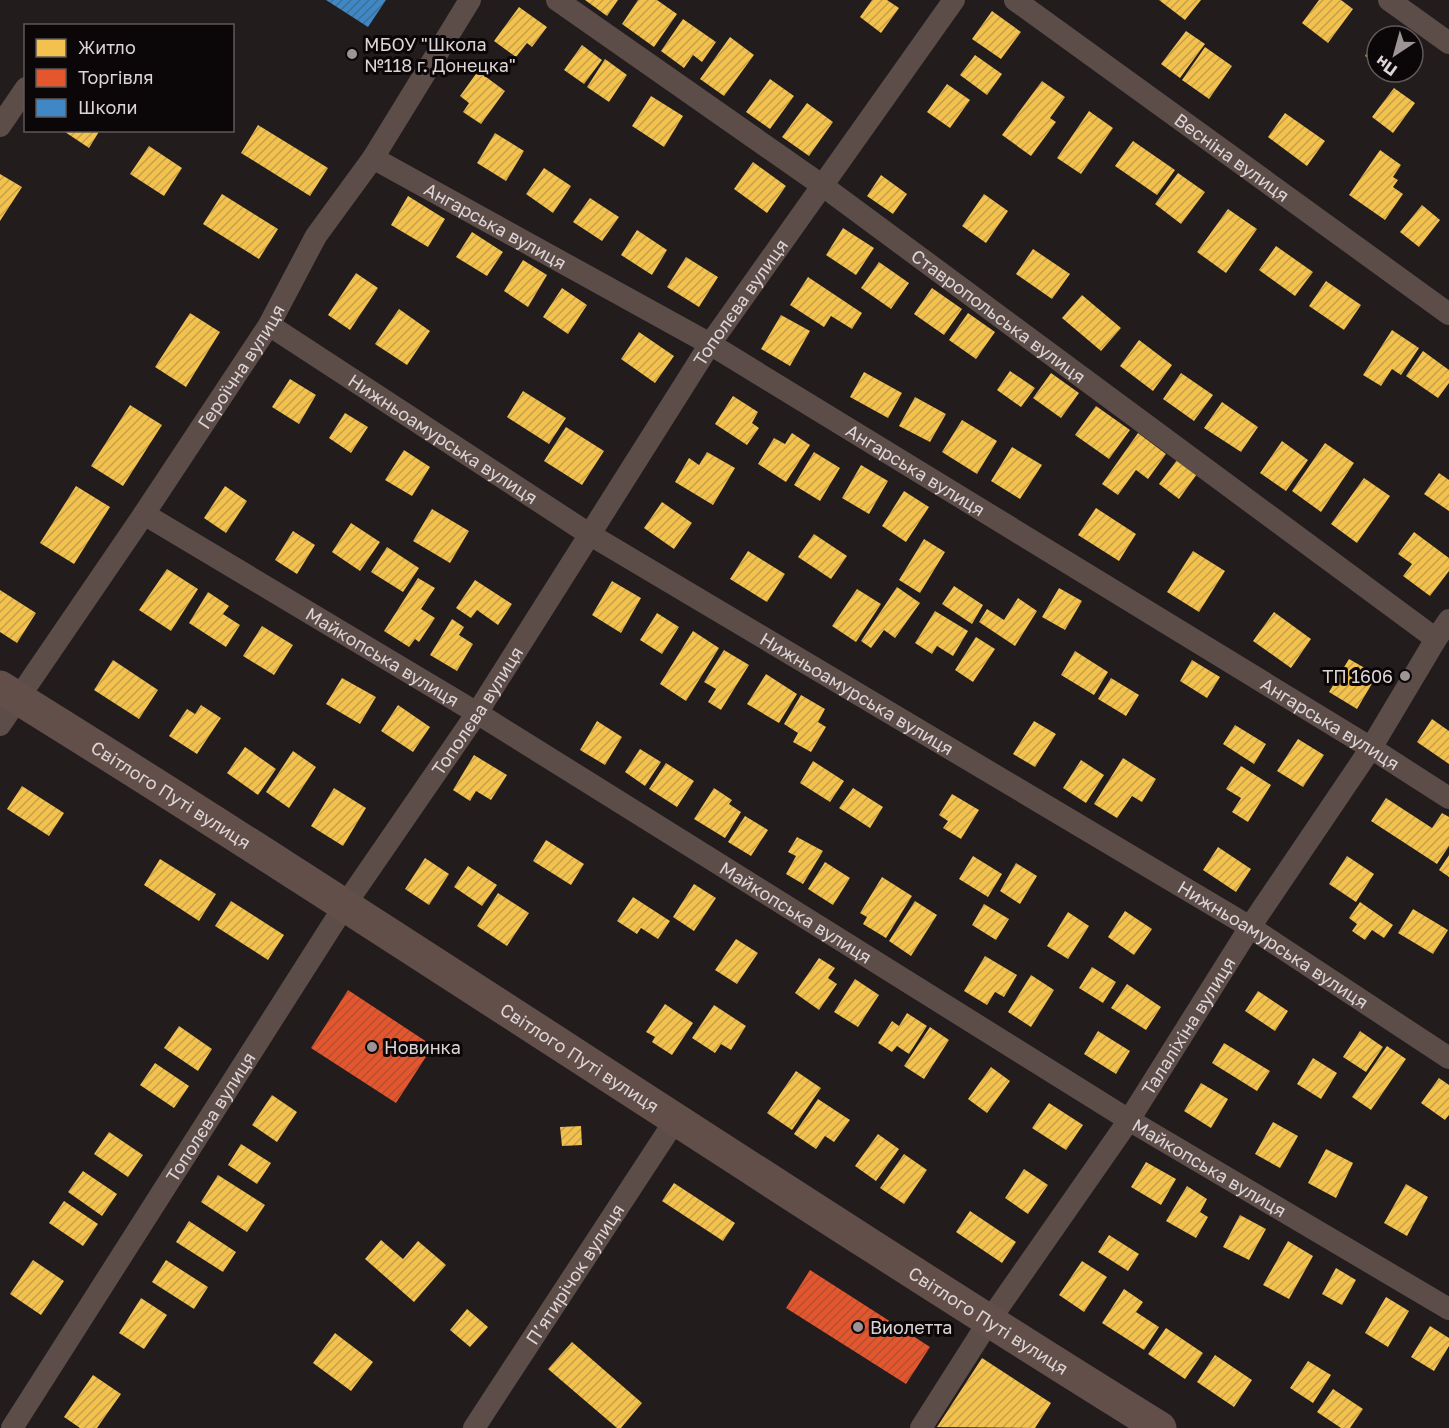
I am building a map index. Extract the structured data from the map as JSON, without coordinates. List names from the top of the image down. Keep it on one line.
{"streets":{"main road":["Світлого Путі вулиця"],"street":["Весніна вулиця","Ангарська вулиця","Тополєва вулиця","Ставропольська вулиця","Героїчна вулиця","Нижньоамурська вулиця","Майкопська вулиця","Талаліхіна вулиця","П’ятирічок вулиця"]},"crossings":[["Ангарська вулиця","Тополєва вулиця"],["Ангарська вулиця","Героїчна вулиця"],["Ангарська вулиця","Талаліхіна вулиця"],["Тополєва вулиця","Ставропольська вулиця"],["Тополєва вулиця","Нижньоамурська вулиця"],["Тополєва вулиця","Майкопська вулиця"],["Тополєва вулиця","Світлого Путі вулиця"],["Ставропольська вулиця","Талаліхіна вулиця"],["Героїчна вулиця","Нижньоамурська вулиця"],["Героїчна вулиця","Майкопська вулиця"],["Героїчна вулиця","Світлого Путі вулиця"],["Нижньоамурська вулиця","Талаліхіна вулиця"],["Майкопська вулиця","Талаліхіна вулиця"],["Світлого Путі вулиця","Талаліхіна вулиця"],["Світлого Путі вулиця","П’ятирічок вулиця"]],"places":["МБОУ \"Школа №118 г. Донецка\"","ТП 1606","Новинка","Виолетта"],"legend":["Житло","Торгівля","Школи"],"north":"bottom left"}
